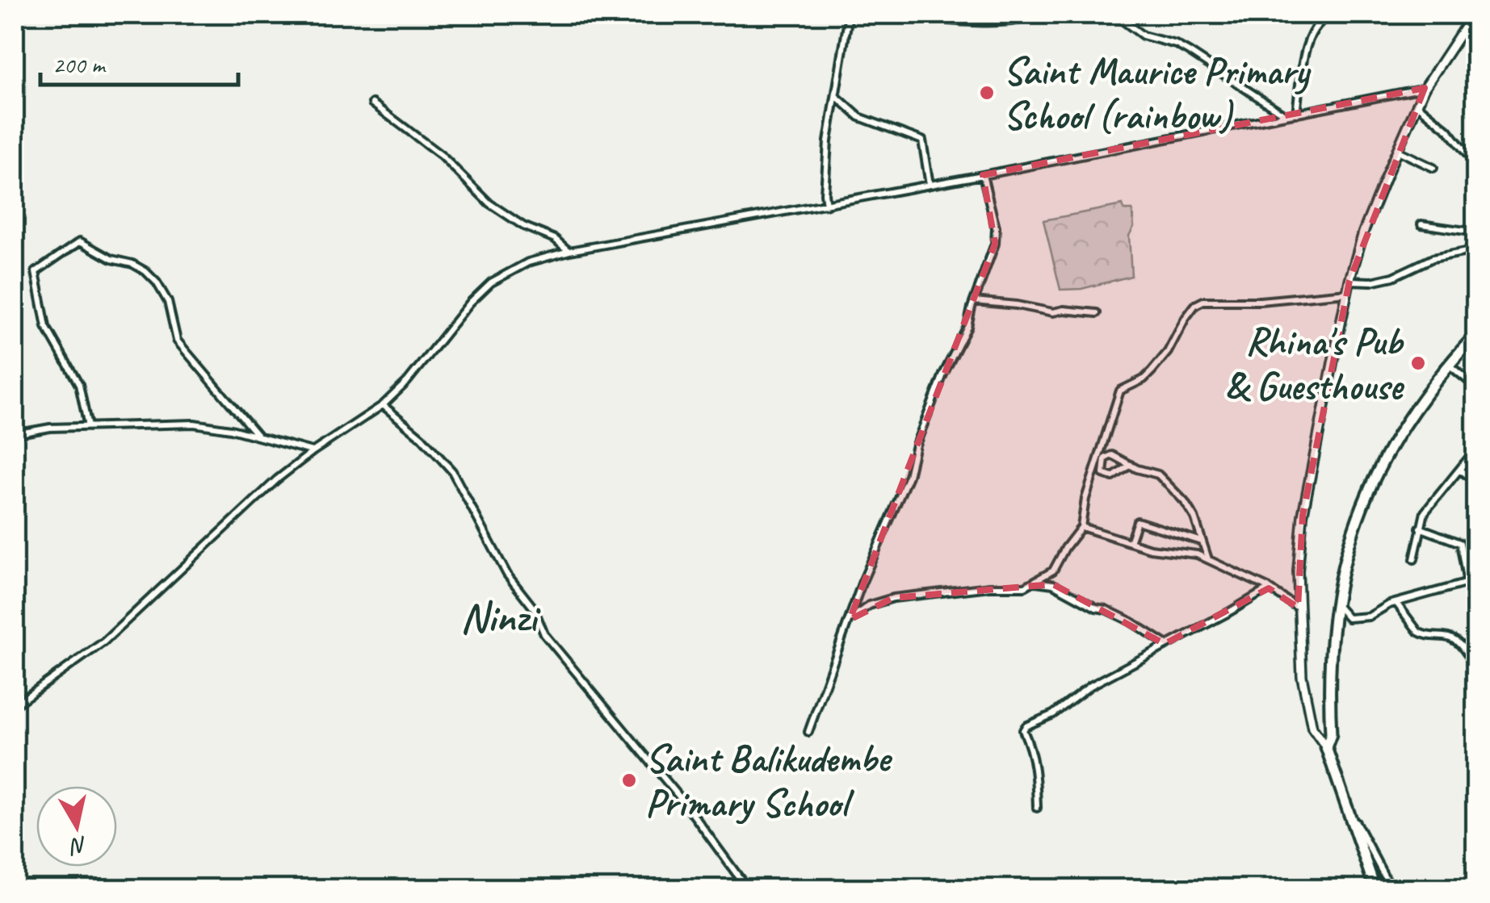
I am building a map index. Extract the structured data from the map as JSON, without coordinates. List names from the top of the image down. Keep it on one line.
{"districts":["Ninzi"],"places":["Saint Maurice Primary School (rainbow)","Rhina's Pub & Guesthouse","Saint Balikudembe Primary School"],"scale_bar":"200 m","north":"bottom"}
